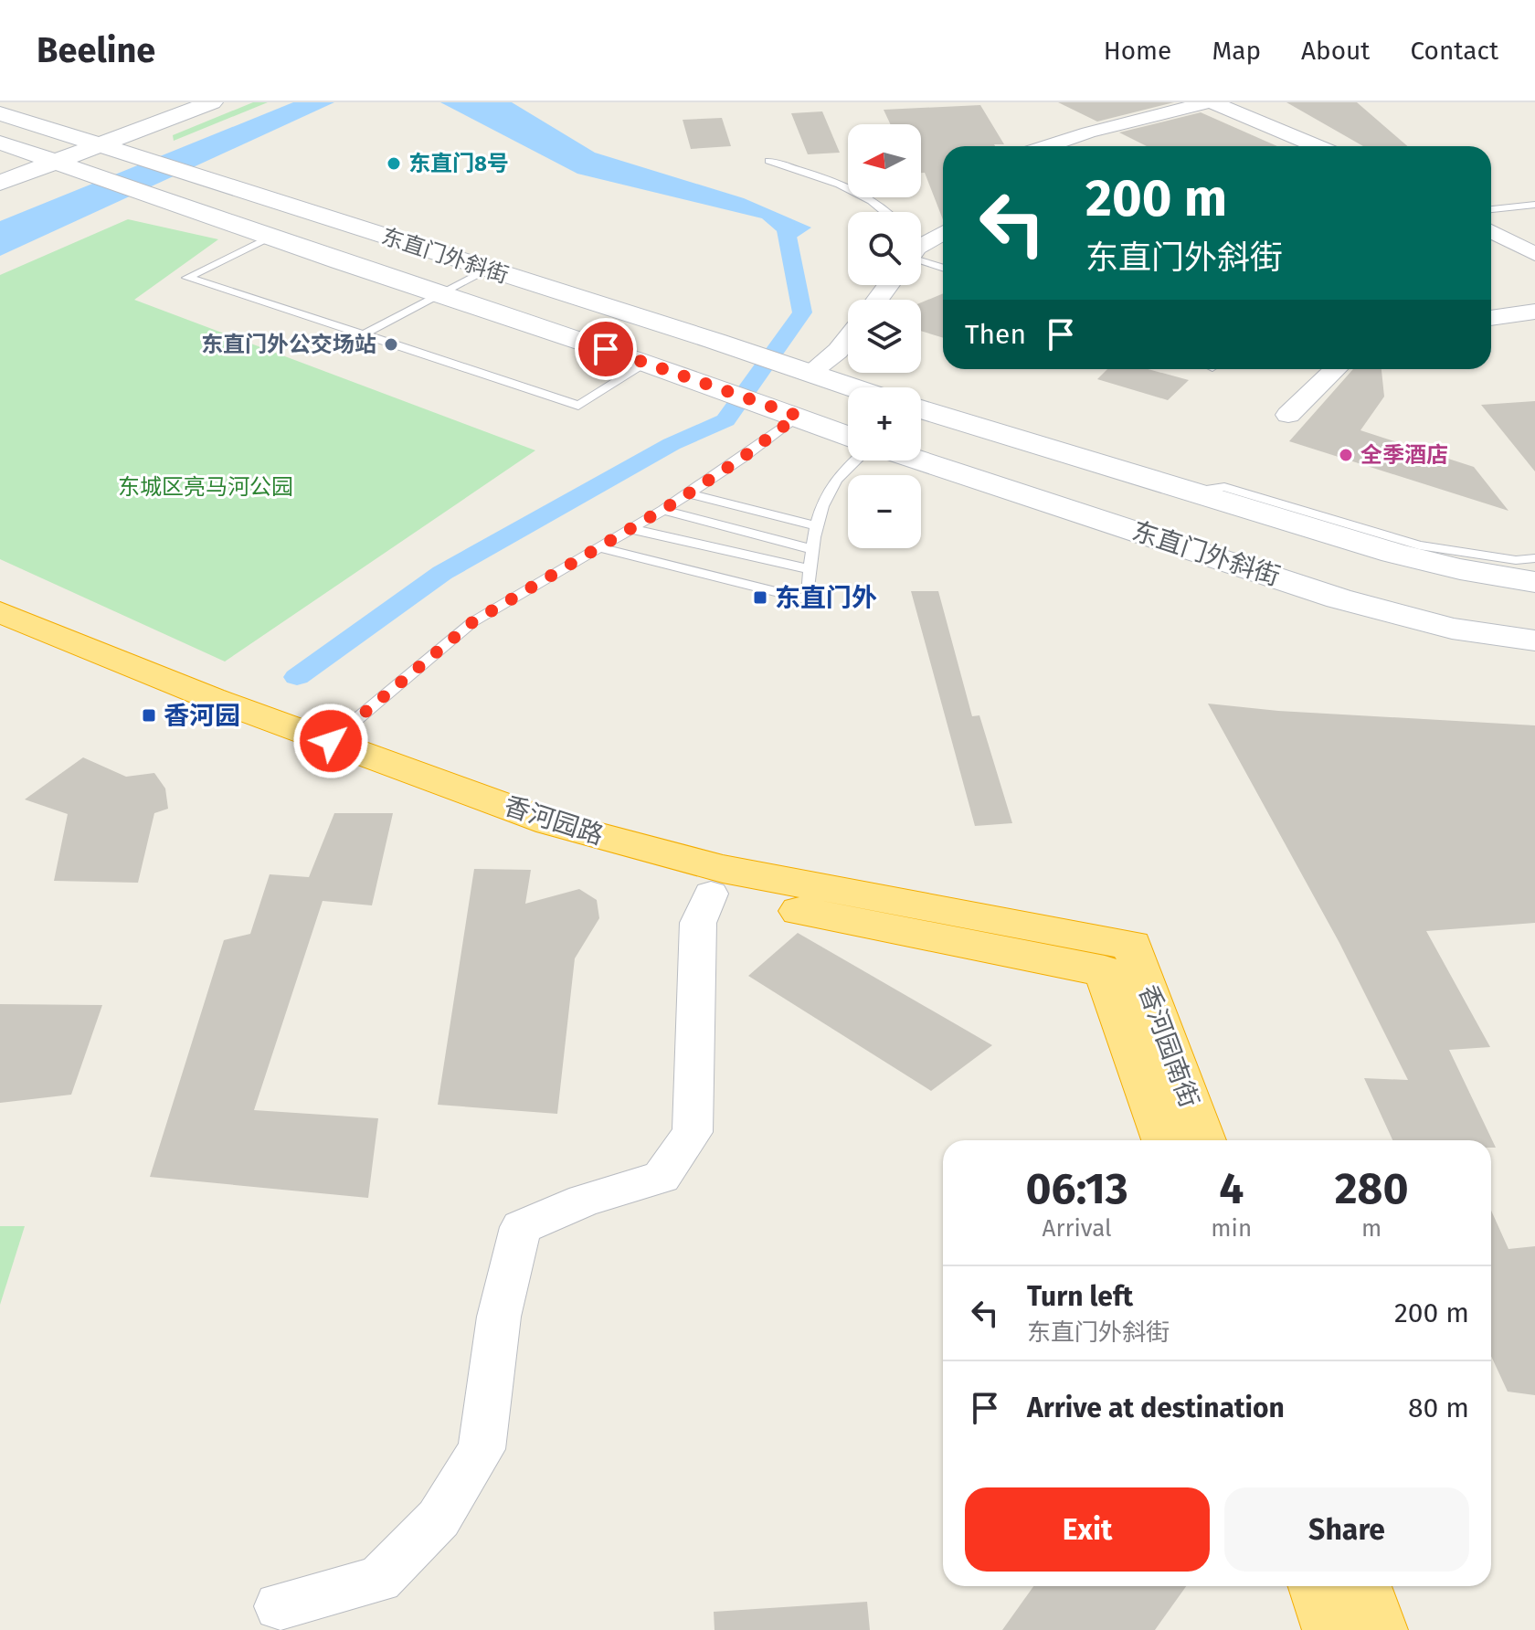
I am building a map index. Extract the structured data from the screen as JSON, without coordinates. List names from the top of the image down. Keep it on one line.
{"streets":{"highway":["香河园路","香河园南街"],"main road":["东直门外斜街"]},"crossings":[["香河园路","香河园南街"]],"parks":["东城区亮马河公园"],"places":{"other":["东直门8号","东直门外公交场站","全季酒店"],"transit":["东直门外","香河园"]},"north":"left","page":{"header":"Beeline","nav":["Home","Map","About","Contact"],"map_buttons":["+","−"],"turn":["200 m","东直门外斜街"],"then":"Then","eta":["06:13","Arrival","4","min","280","m"],"list":[{"name":"Turn left","note":"东直门外斜街","value":"200 m"},{"name":"Arrive at destination","value":"80 m"}],"buttons":["Exit","Share"]}}
